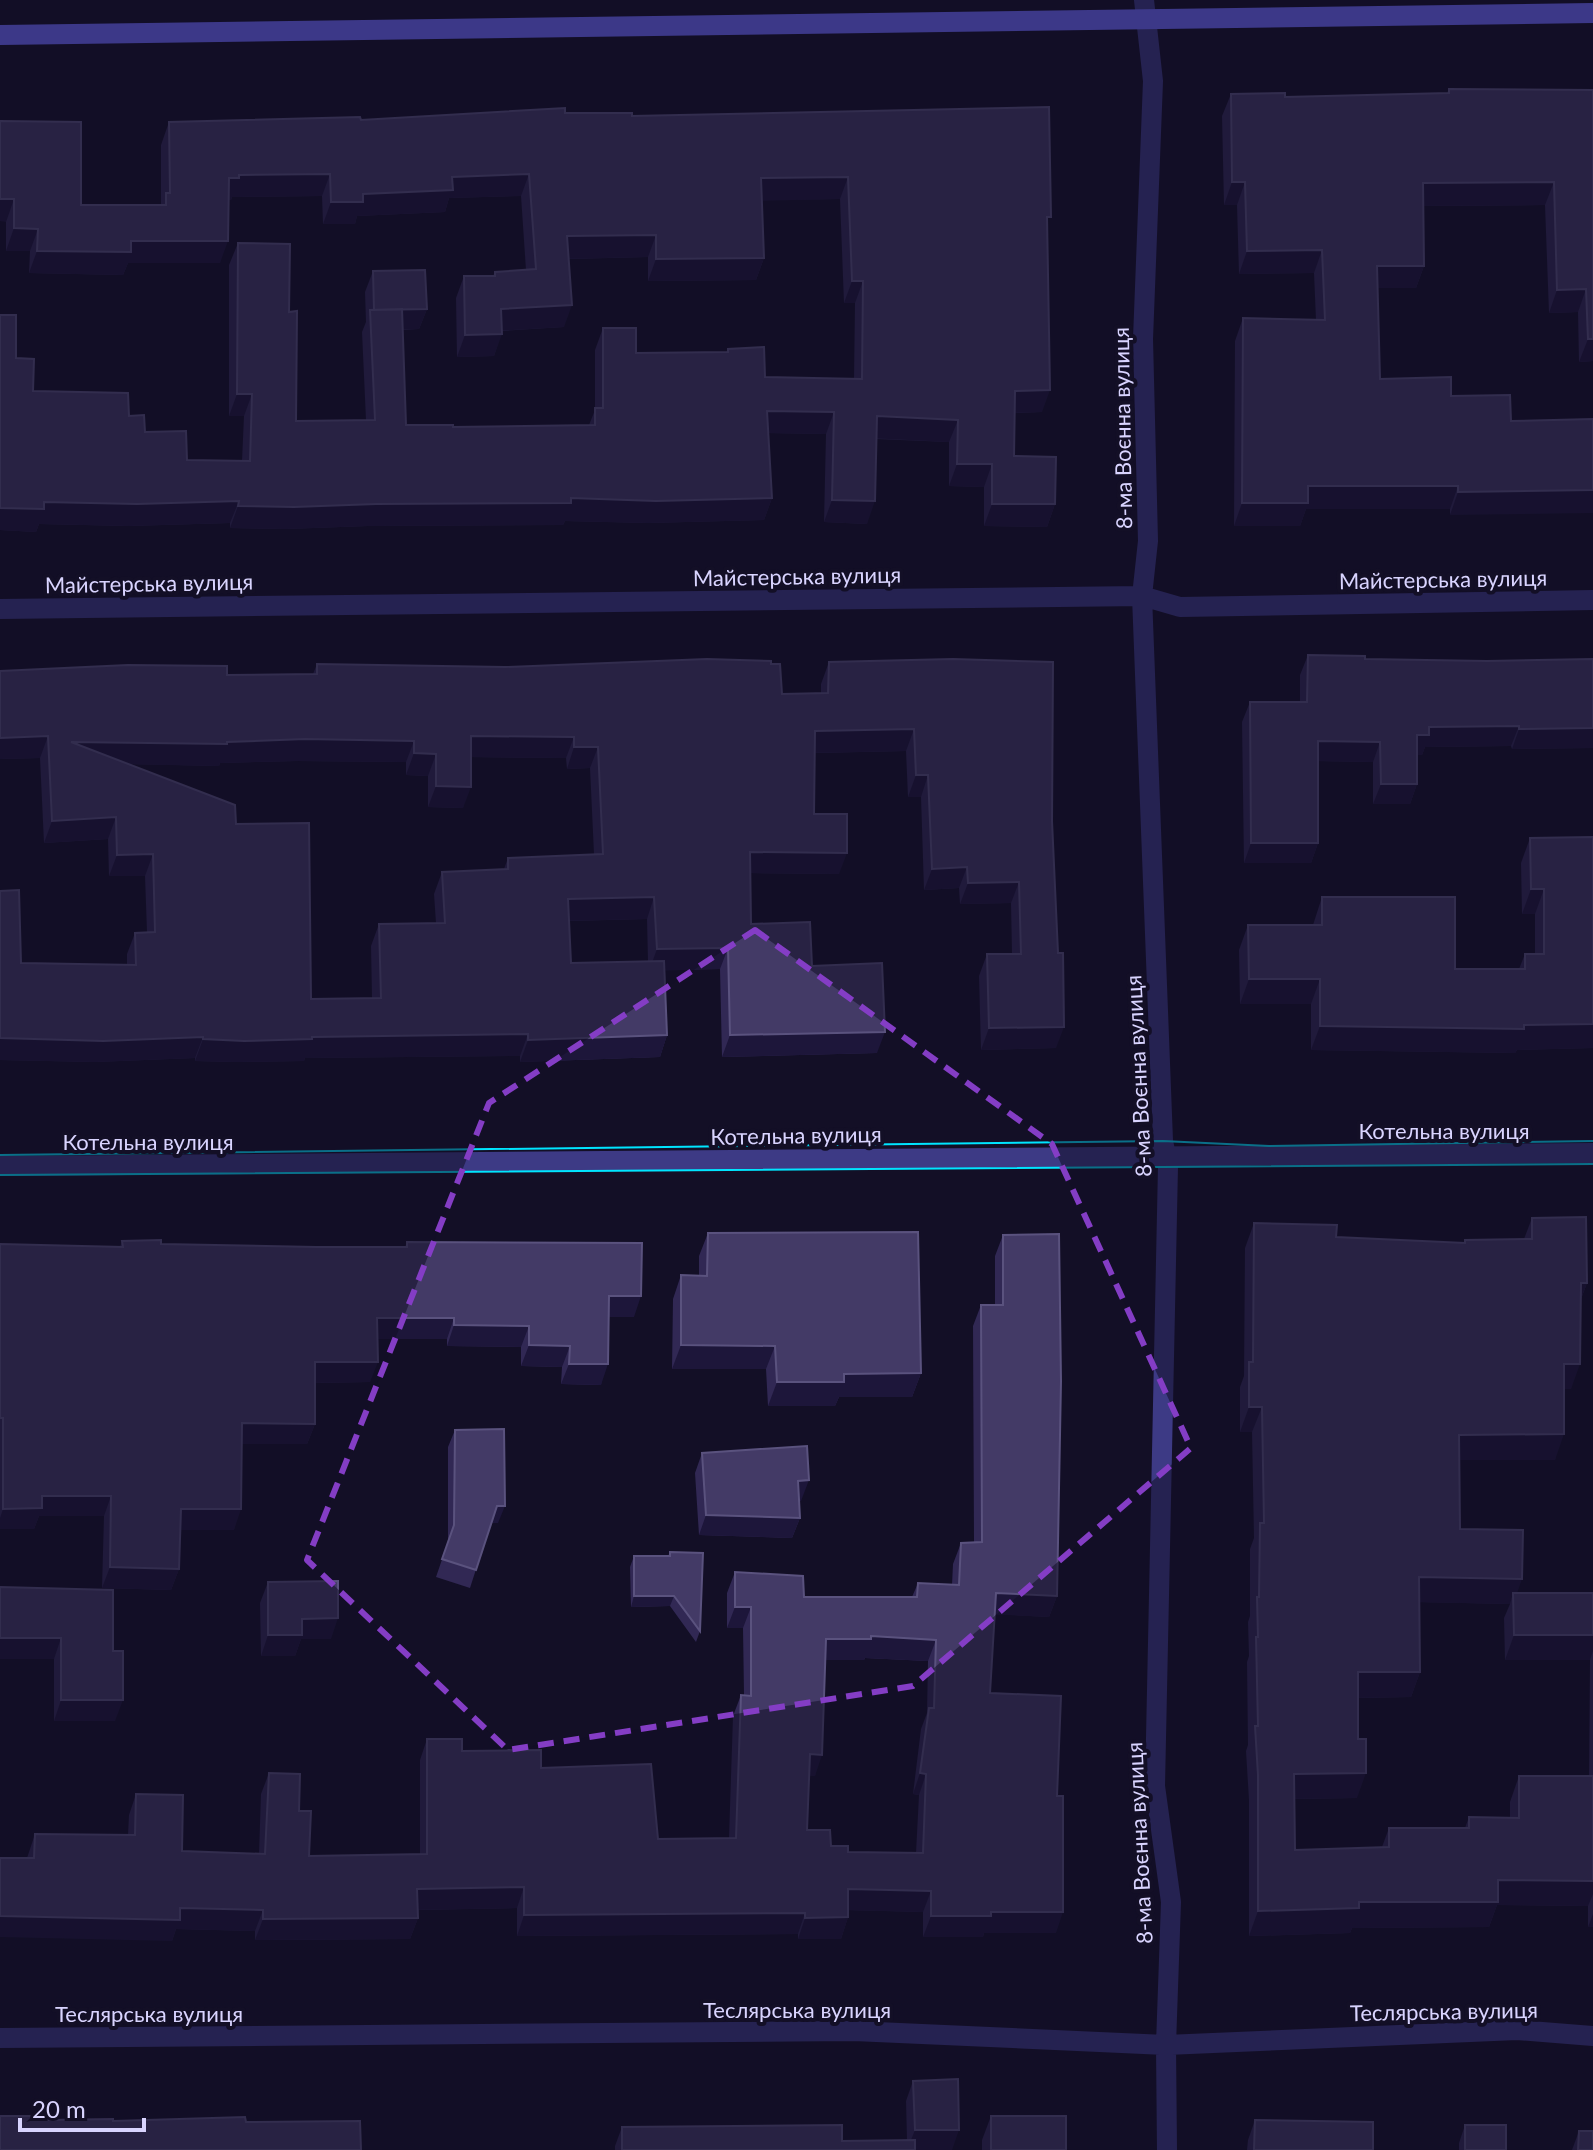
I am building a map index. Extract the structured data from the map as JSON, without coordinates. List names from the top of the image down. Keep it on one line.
{"streets":{"street":["8-ма Воєнна вулиця","Майстерська вулиця","Котельна вулиця","Теслярська вулиця"]},"crossings":[["8-ма Воєнна вулиця","Майстерська вулиця"],["8-ма Воєнна вулиця","Котельна вулиця"],["8-ма Воєнна вулиця","Теслярська вулиця"]],"scale_bar":"20 m"}
